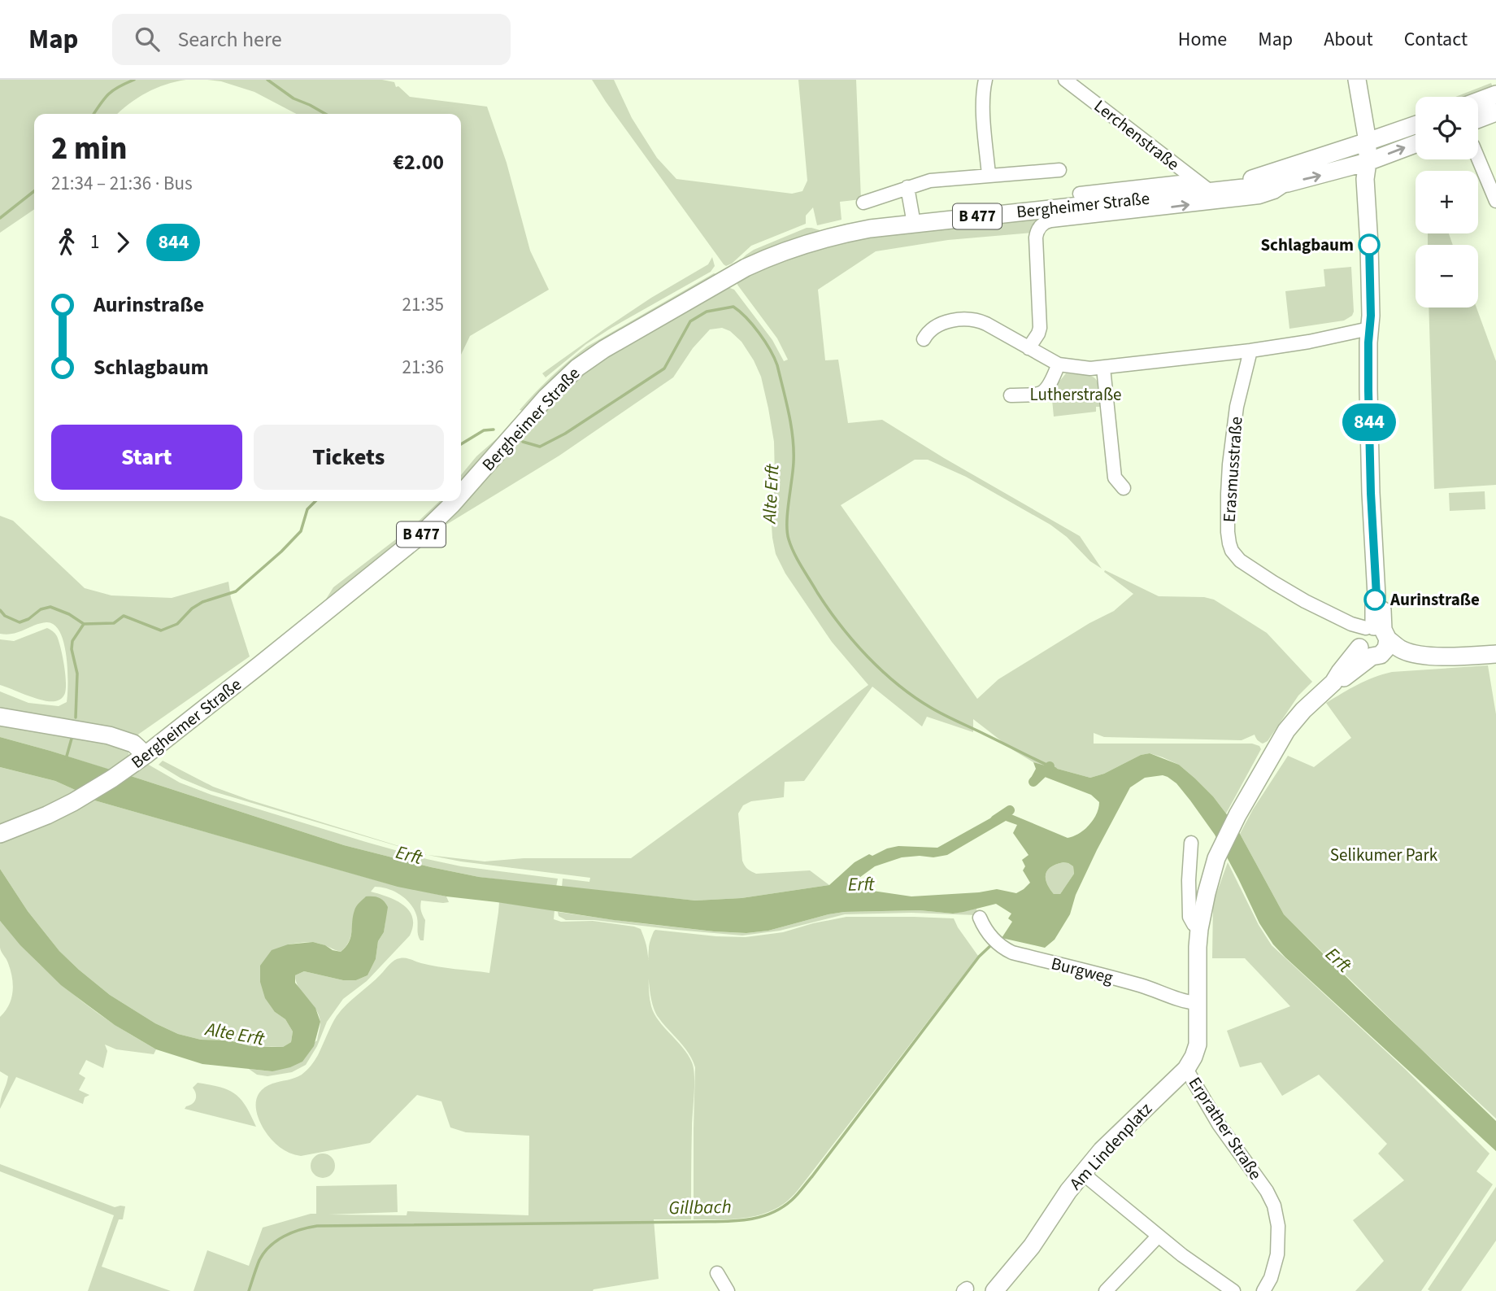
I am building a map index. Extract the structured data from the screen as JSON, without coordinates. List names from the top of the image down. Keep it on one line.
{"streets":{"main road":["Bergheimer Straße","B 477","Erprather Straße","Am Lindenplatz"],"street":["Lerchenstraße","Erasmusstraße","Burgweg"]},"crossings":[["Lerchenstraße","Bergheimer Straße"],["Erasmusstraße","Erprather Straße"],["Burgweg","Erprather Straße"],["Erprather Straße","Am Lindenplatz"]],"water":["Alte Erft","Erft","Gillbach"],"parks":["Lutherstraße","Selikumer Park"],"places":["Schlagbaum","Aurinstraße"],"lines":["bus line 844"],"page":{"header":"Map","search":"Search here","nav":["Home","Map","About","Contact"],"on_map":"844","map_buttons":["+","−"],"heading":["2 min","21:34 – 21:36 · Bus","€2.00"],"legs":["1","844"],"list":[{"name":"Aurinstraße","value":"21:35"},{"name":"Schlagbaum","value":"21:36"}],"buttons":["Start","Tickets"]}}
